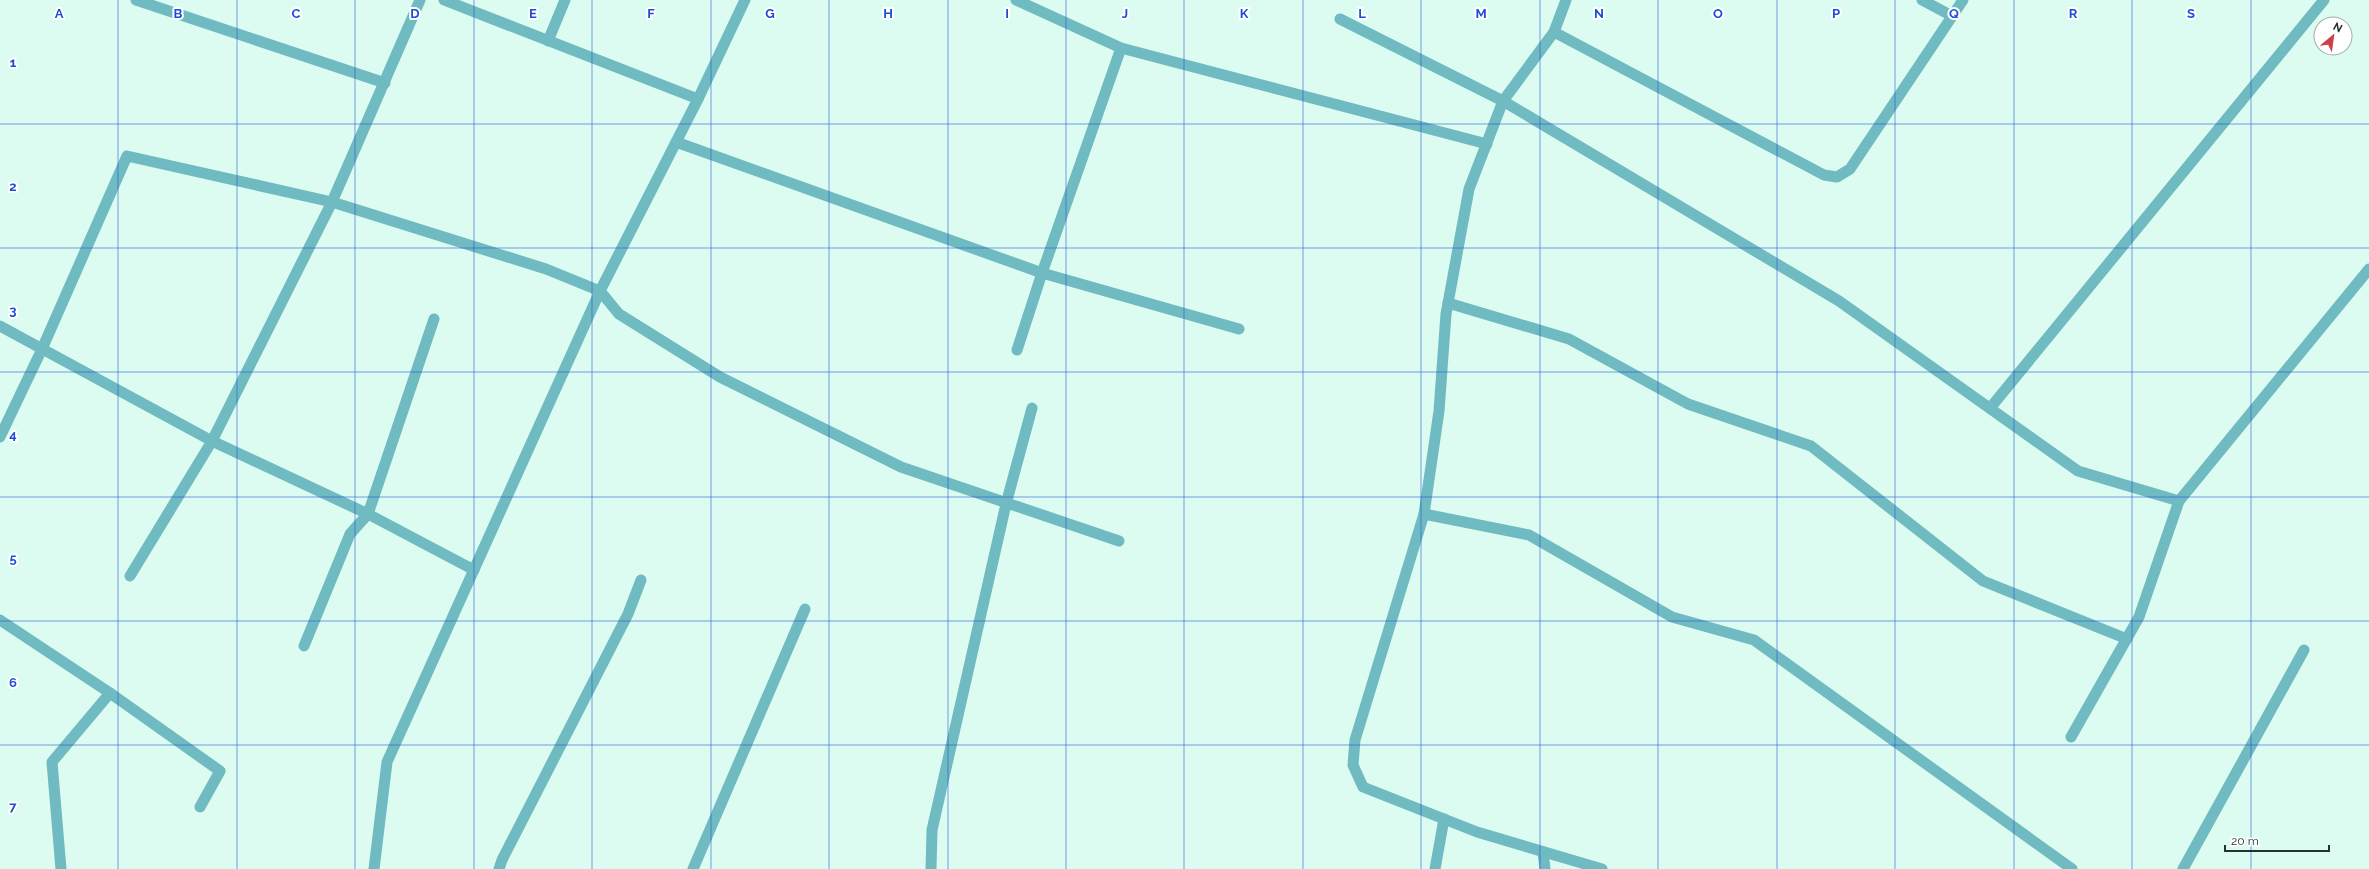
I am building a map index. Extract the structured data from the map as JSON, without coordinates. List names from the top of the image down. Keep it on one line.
{"scale_bar":"20 m","north":"top right","grid":{"columns":["A","B","C","D","E","F","G","H","I","J","K","L","M","N","O","P","Q","R","S"],"rows":["1","2","3","4","5","6","7"]}}
